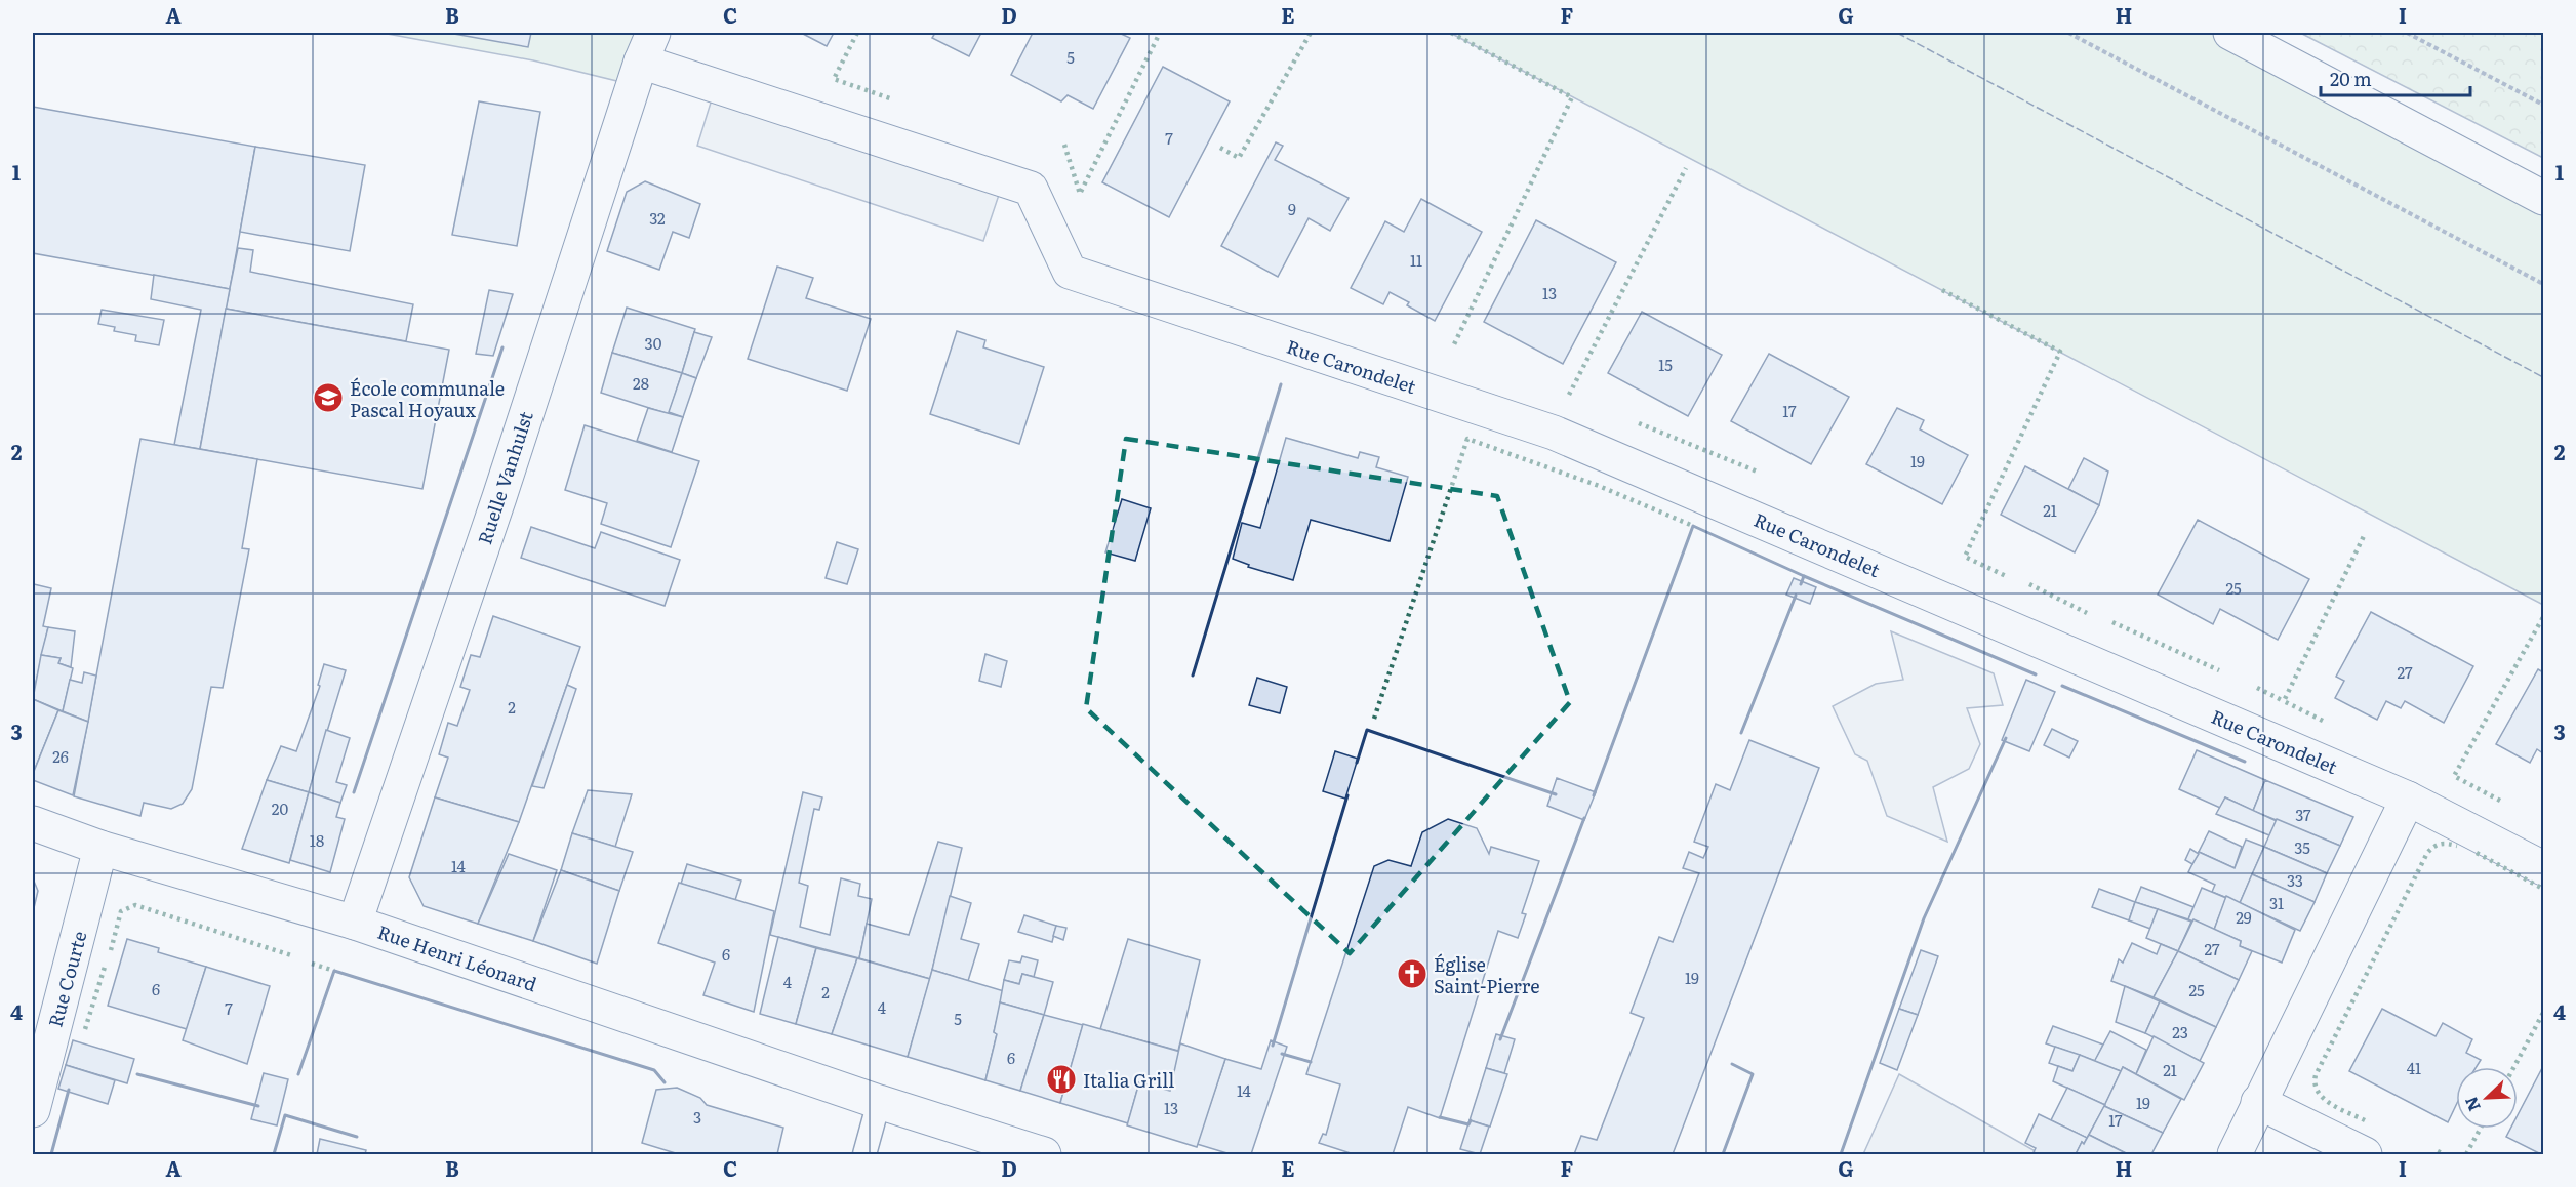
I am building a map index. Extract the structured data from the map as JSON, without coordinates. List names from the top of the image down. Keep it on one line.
{"streets":{"street":["Rue Carondelet","Ruelle Vanhulst","Rue Henri Léonard","Rue Courte"]},"crossings":[["Rue Carondelet","Ruelle Vanhulst"],["Ruelle Vanhulst","Rue Henri Léonard"],["Rue Henri Léonard","Rue Courte"]],"places":{"school or university":["École communale Pascal Hoyaux"],"church":["Église Saint-Pierre"],"restaurant":["Italia Grill"]},"house_numbers":["5","7","9","32","11","13","30","15","28","17","19","21","25","27","2","26","20","37","18","35","14","33","31","29","27","6","19","4","6","25","2","4","7","5","23","6","41","21","14","19","13","3","17"],"scale_bar":"20 m","north":"bottom left","grid":{"columns":["A","B","C","D","E","F","G","H","I"],"rows":["1","2","3","4"]}}
